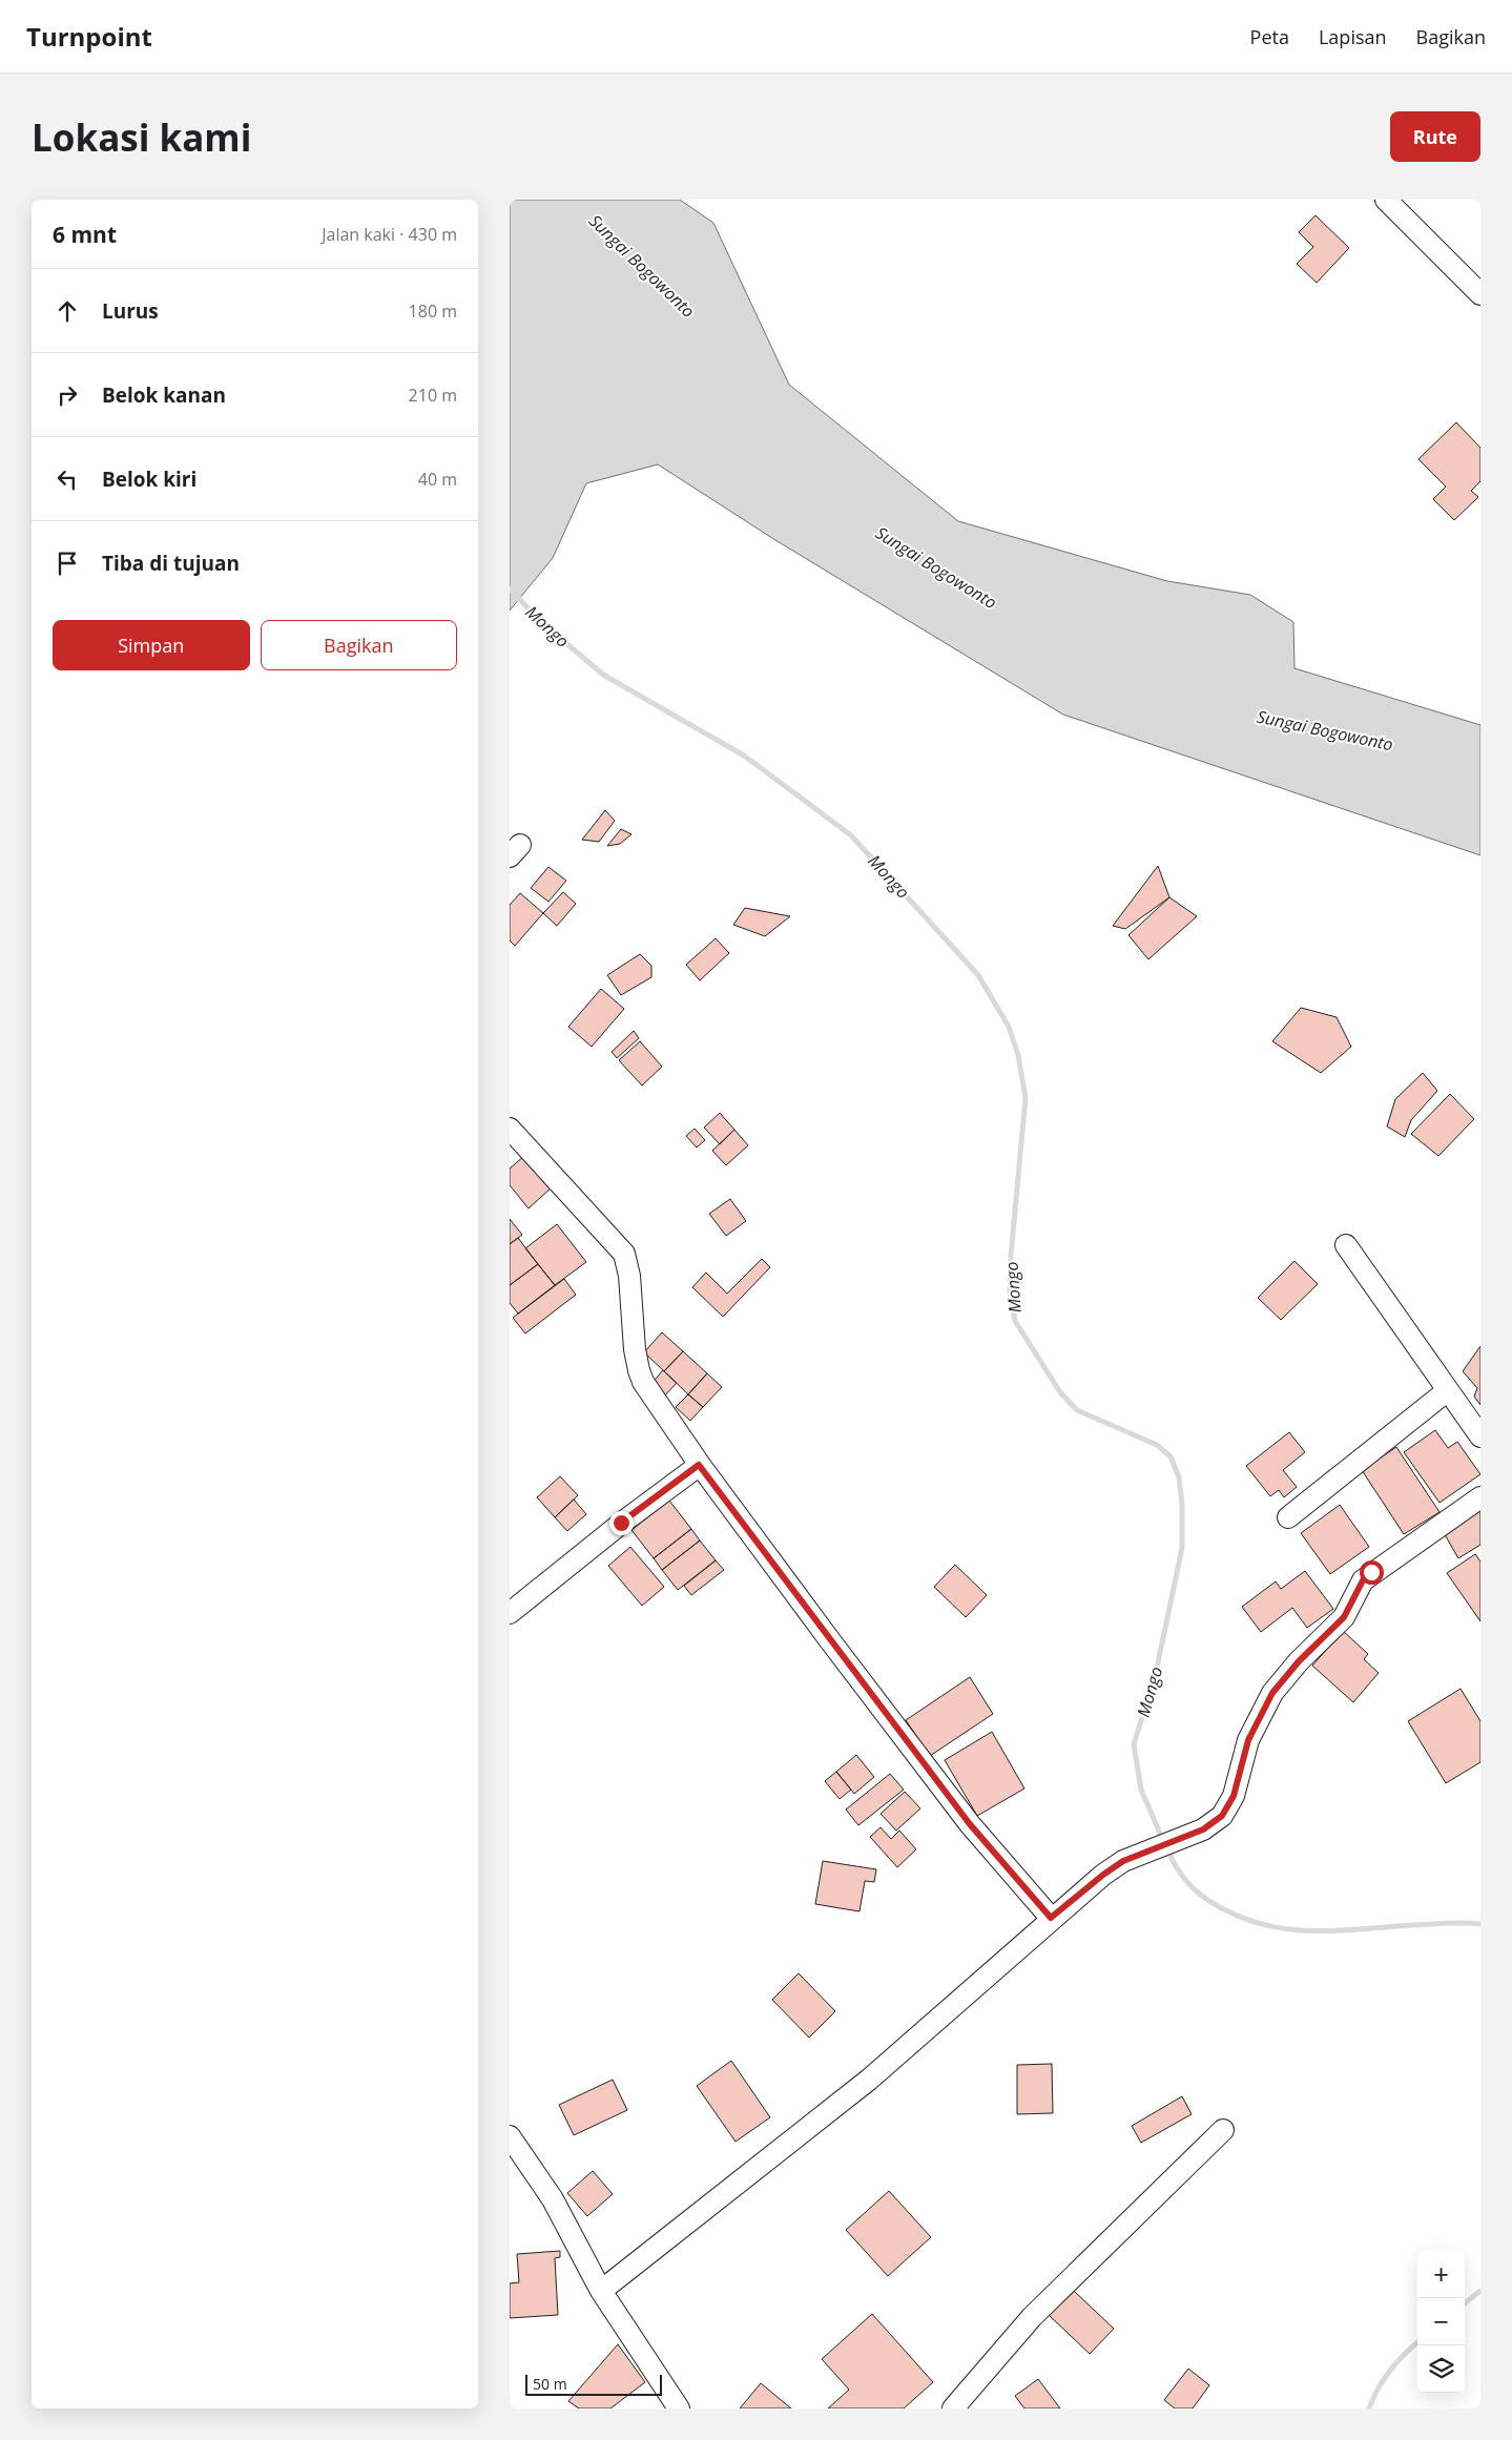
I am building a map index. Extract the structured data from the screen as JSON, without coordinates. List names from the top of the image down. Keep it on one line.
{"water":["Sungai Bogowonto","Mongo"],"scale_bar":"50 m","page":{"header":"Turnpoint","nav":["Peta","Lapisan","Bagikan"],"buttons":["Rute",["Simpan","Bagikan"]],"title":"Lokasi kami","heading":["6 mnt","Jalan kaki · 430 m"],"list":[["Lurus","180 m"],["Belok kanan","210 m"],["Belok kiri","40 m"],"Tiba di tujuan"],"map_buttons":["+","−"],"scale":"50 m"}}
